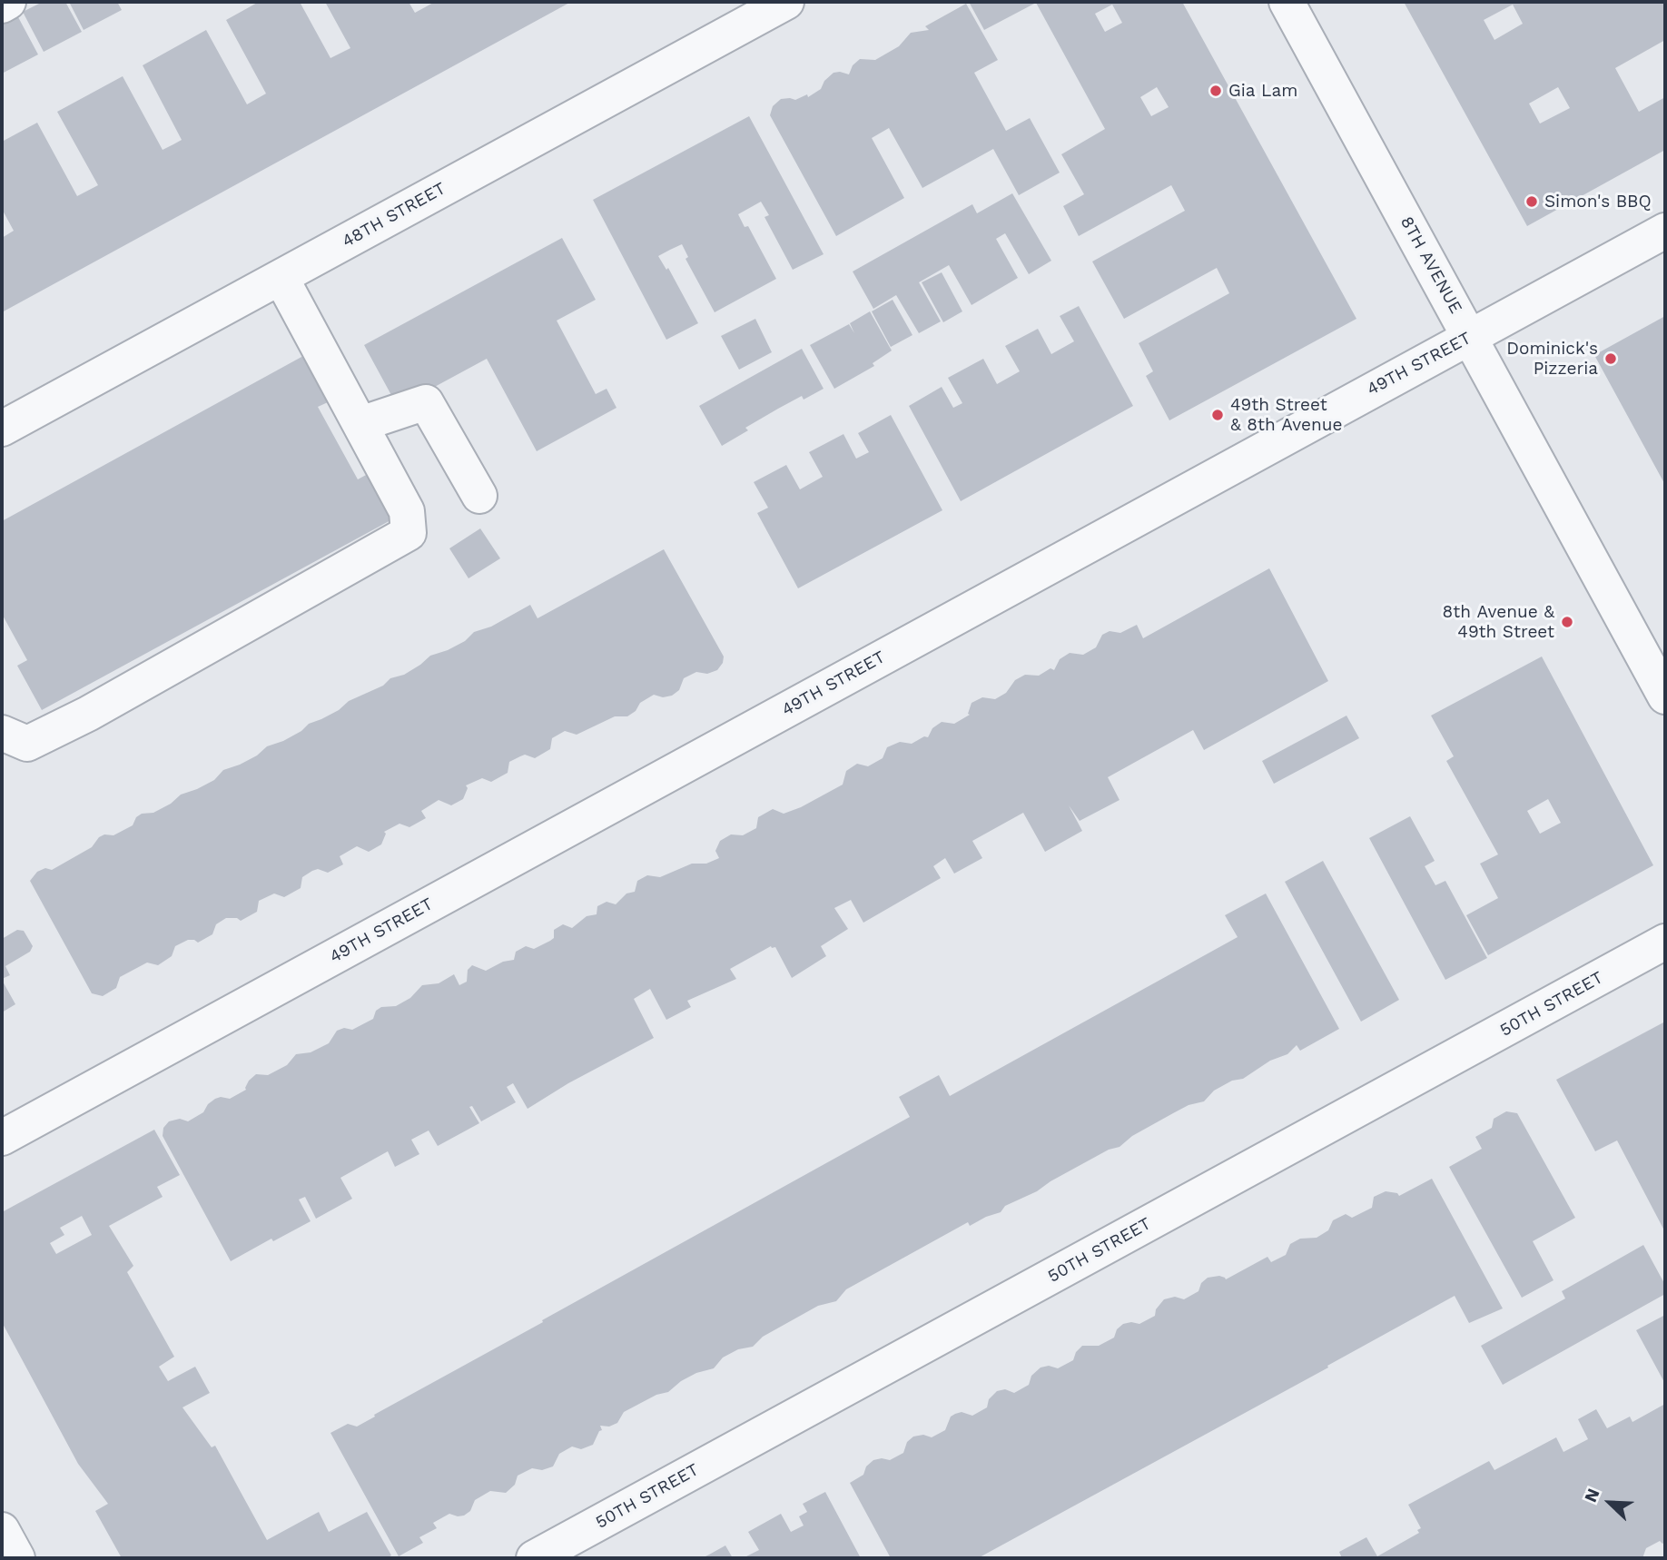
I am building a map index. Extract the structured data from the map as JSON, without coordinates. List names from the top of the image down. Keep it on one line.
{"streets":{"street":["48TH STREET","8TH AVENUE","49TH STREET","50TH STREET"]},"crossings":[["8TH AVENUE","49TH STREET"]],"places":["Gia Lam","Simon's BBQ","Dominick's Pizzeria","49th Street & 8th Avenue","8th Avenue & 49th Street"],"north":"top left"}
